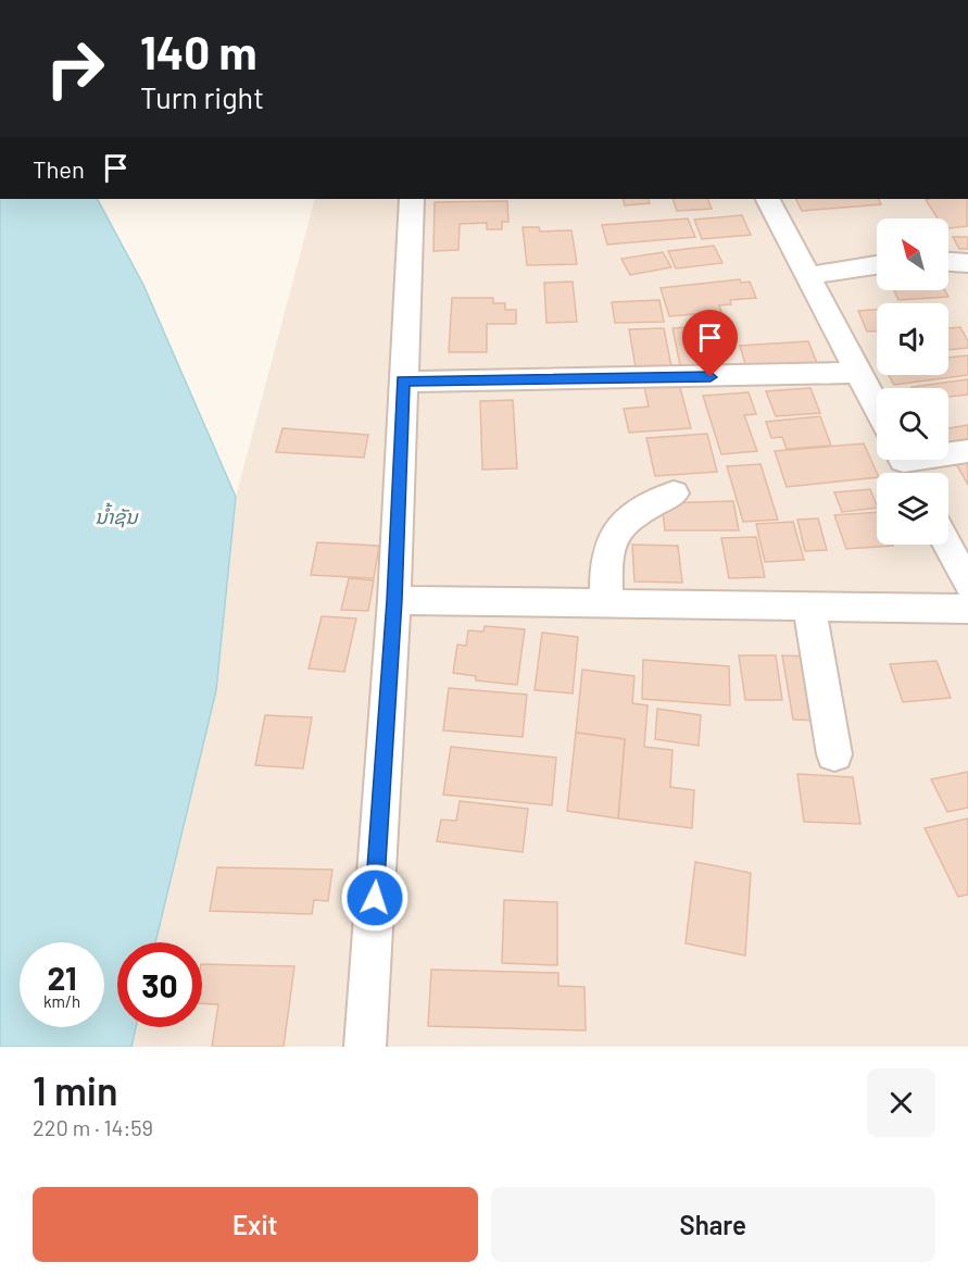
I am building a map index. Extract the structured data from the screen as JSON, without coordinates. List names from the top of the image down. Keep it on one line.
{"water":["ນ້ຳຊັນ"],"north":"top left","page":{"turn":["140 m","Turn right"],"then":"Then","speed":"21 km/h","limit":"30","heading":["1 min","220 m · 14:59"],"buttons":["Exit","Share"]}}
